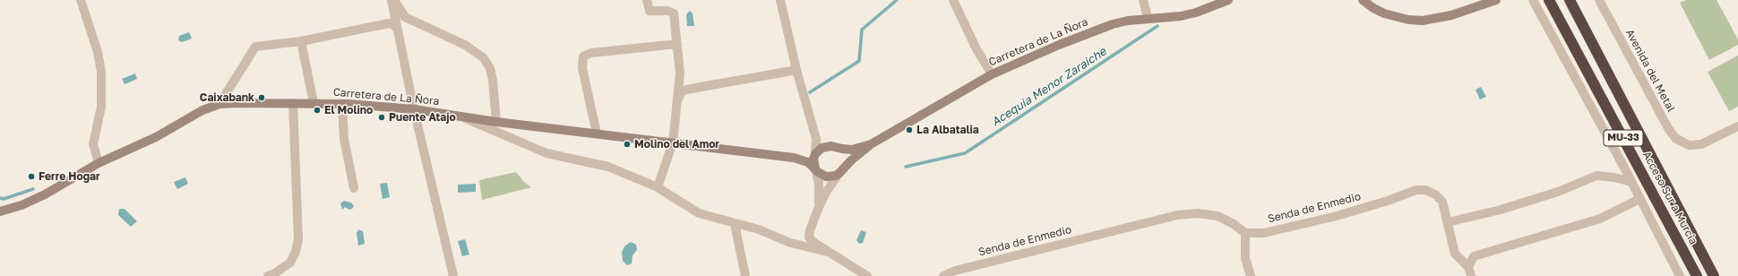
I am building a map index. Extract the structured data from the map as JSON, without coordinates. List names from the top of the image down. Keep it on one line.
{"streets":{"highway":["MU-33","Acceso Sur a Murcia"],"main road":["Carretera de La Ñora"],"street":["Avenida del Metal","Senda de Enmedio"]},"water":["Acequia Menor Zaraiche"],"places":["Caixabank","El Molino","Puente Atajo","La Albatalia","Molino del Amor","Ferre Hogar"]}
